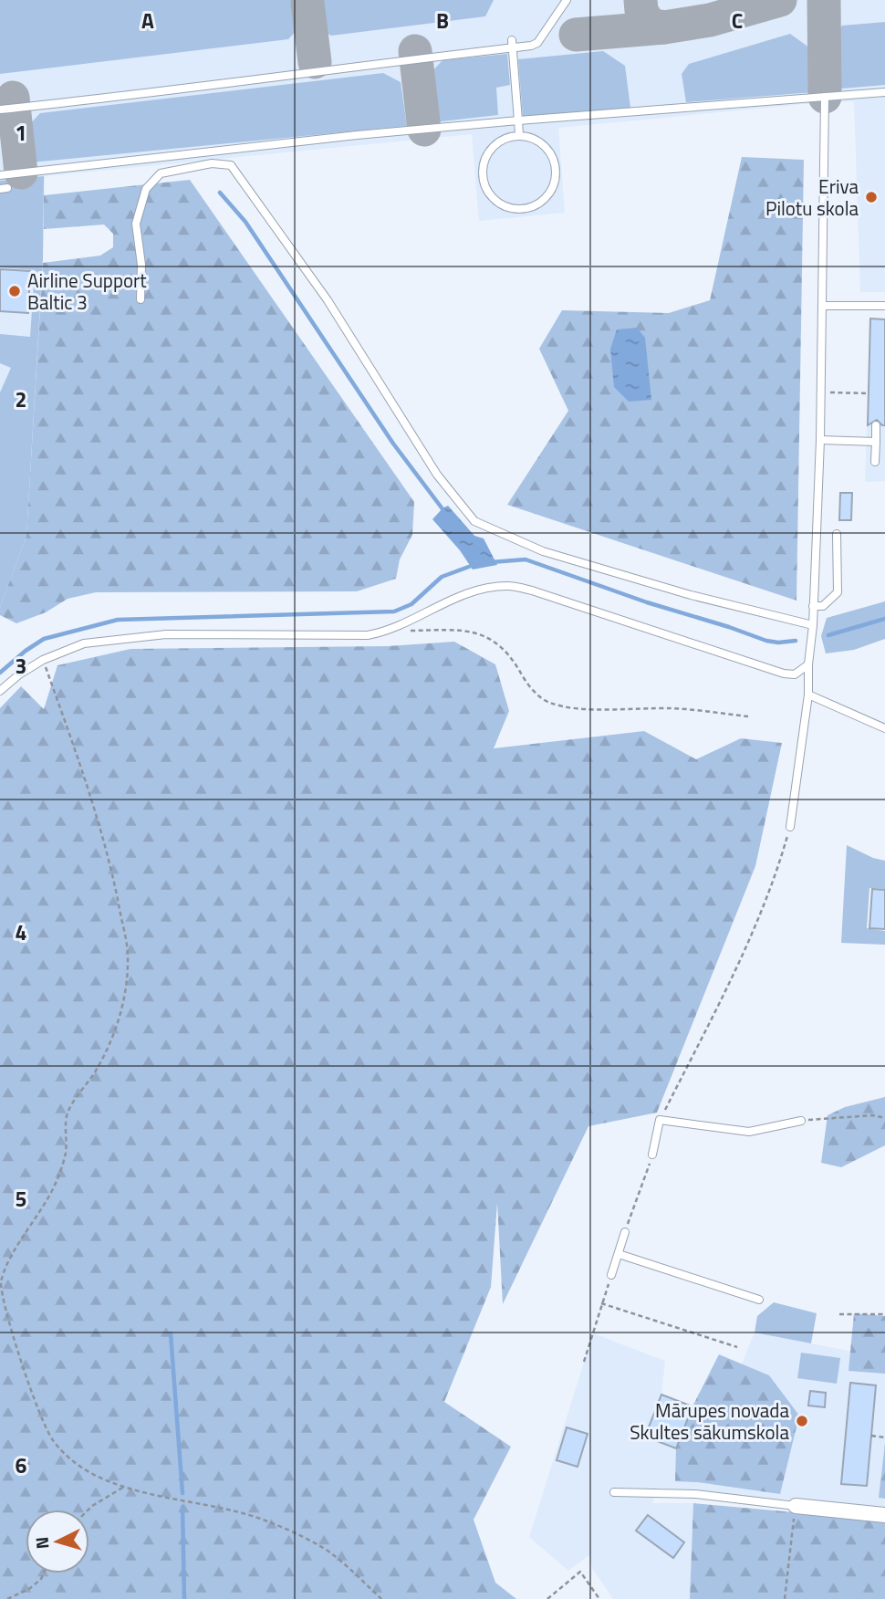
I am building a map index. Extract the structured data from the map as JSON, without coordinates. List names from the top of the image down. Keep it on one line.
{"places":["Eriva Pilotu skola","Airline Support Baltic 3","Mārupes novada Skultes sākumskola"],"north":"left","grid":{"columns":["A","B","C"],"rows":["1","2","3","4","5","6"]}}
